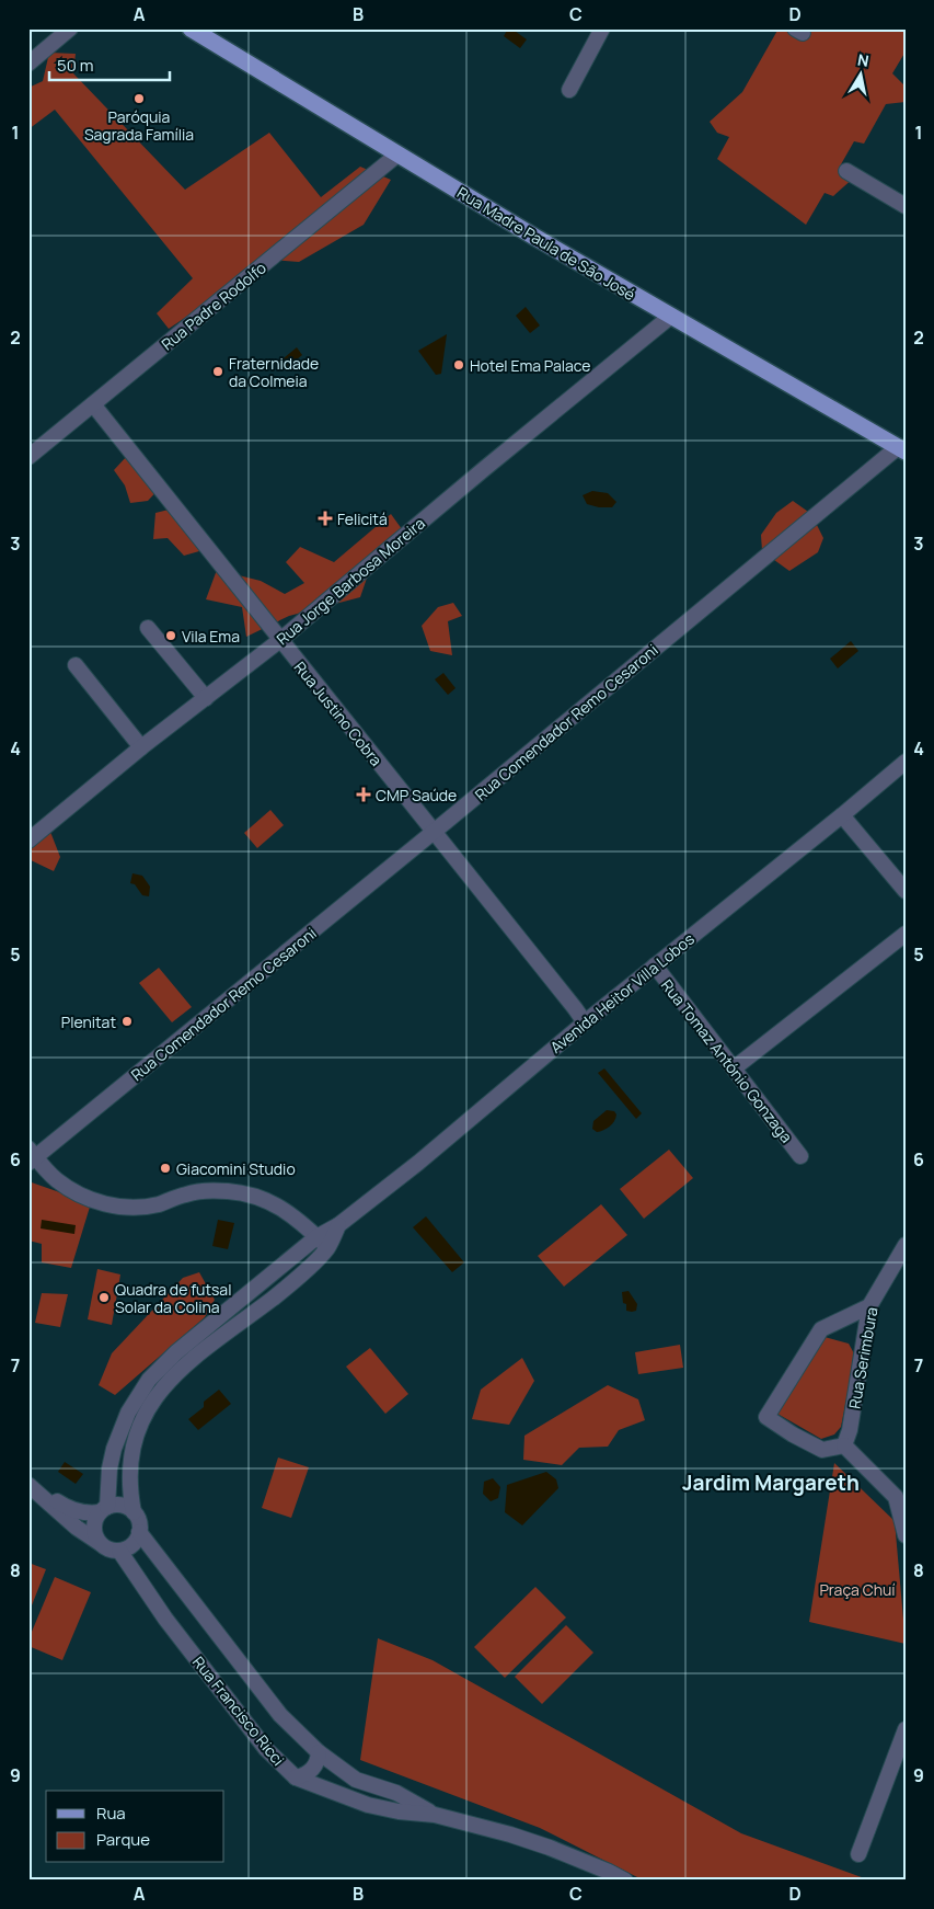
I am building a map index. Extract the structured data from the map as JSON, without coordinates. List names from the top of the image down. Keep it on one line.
{"streets":{"main road":["Rua Madre Paula de São José"],"street":["Rua Padre Rodolfo","Rua Jorge Barbosa Moreira","Rua Justino Cobra","Rua Comendador Remo Cesaroni","Avenida Heitor Villa Lobos","Rua Tomaz António Gonzaga","Rua Serimbura","Rua Francisco Ricci"]},"crossings":[["Rua Madre Paula de São José","Rua Padre Rodolfo"],["Rua Madre Paula de São José","Rua Jorge Barbosa Moreira"],["Rua Madre Paula de São José","Rua Comendador Remo Cesaroni"],["Rua Padre Rodolfo","Rua Justino Cobra"],["Rua Jorge Barbosa Moreira","Rua Justino Cobra"],["Rua Justino Cobra","Rua Comendador Remo Cesaroni"],["Rua Justino Cobra","Avenida Heitor Villa Lobos"],["Avenida Heitor Villa Lobos","Rua Tomaz António Gonzaga"],["Avenida Heitor Villa Lobos","Rua Francisco Ricci"]],"districts":["Jardim Margareth"],"parks":["Praça Chuí"],"places":{"other":["Paróquia Sagrada Família","Hotel Ema Palace","Fraternidade da Colmeia","Vila Ema","Plenitat","Giacomini Studio","Quadra de futsal Solar da Colina"],"health":["Felicitá","CMP Saúde"]},"legend":["Rua","Parque"],"scale_bar":"50 m","north":"top","grid":{"columns":["A","B","C","D"],"rows":["1","2","3","4","5","6","7","8","9"]}}
